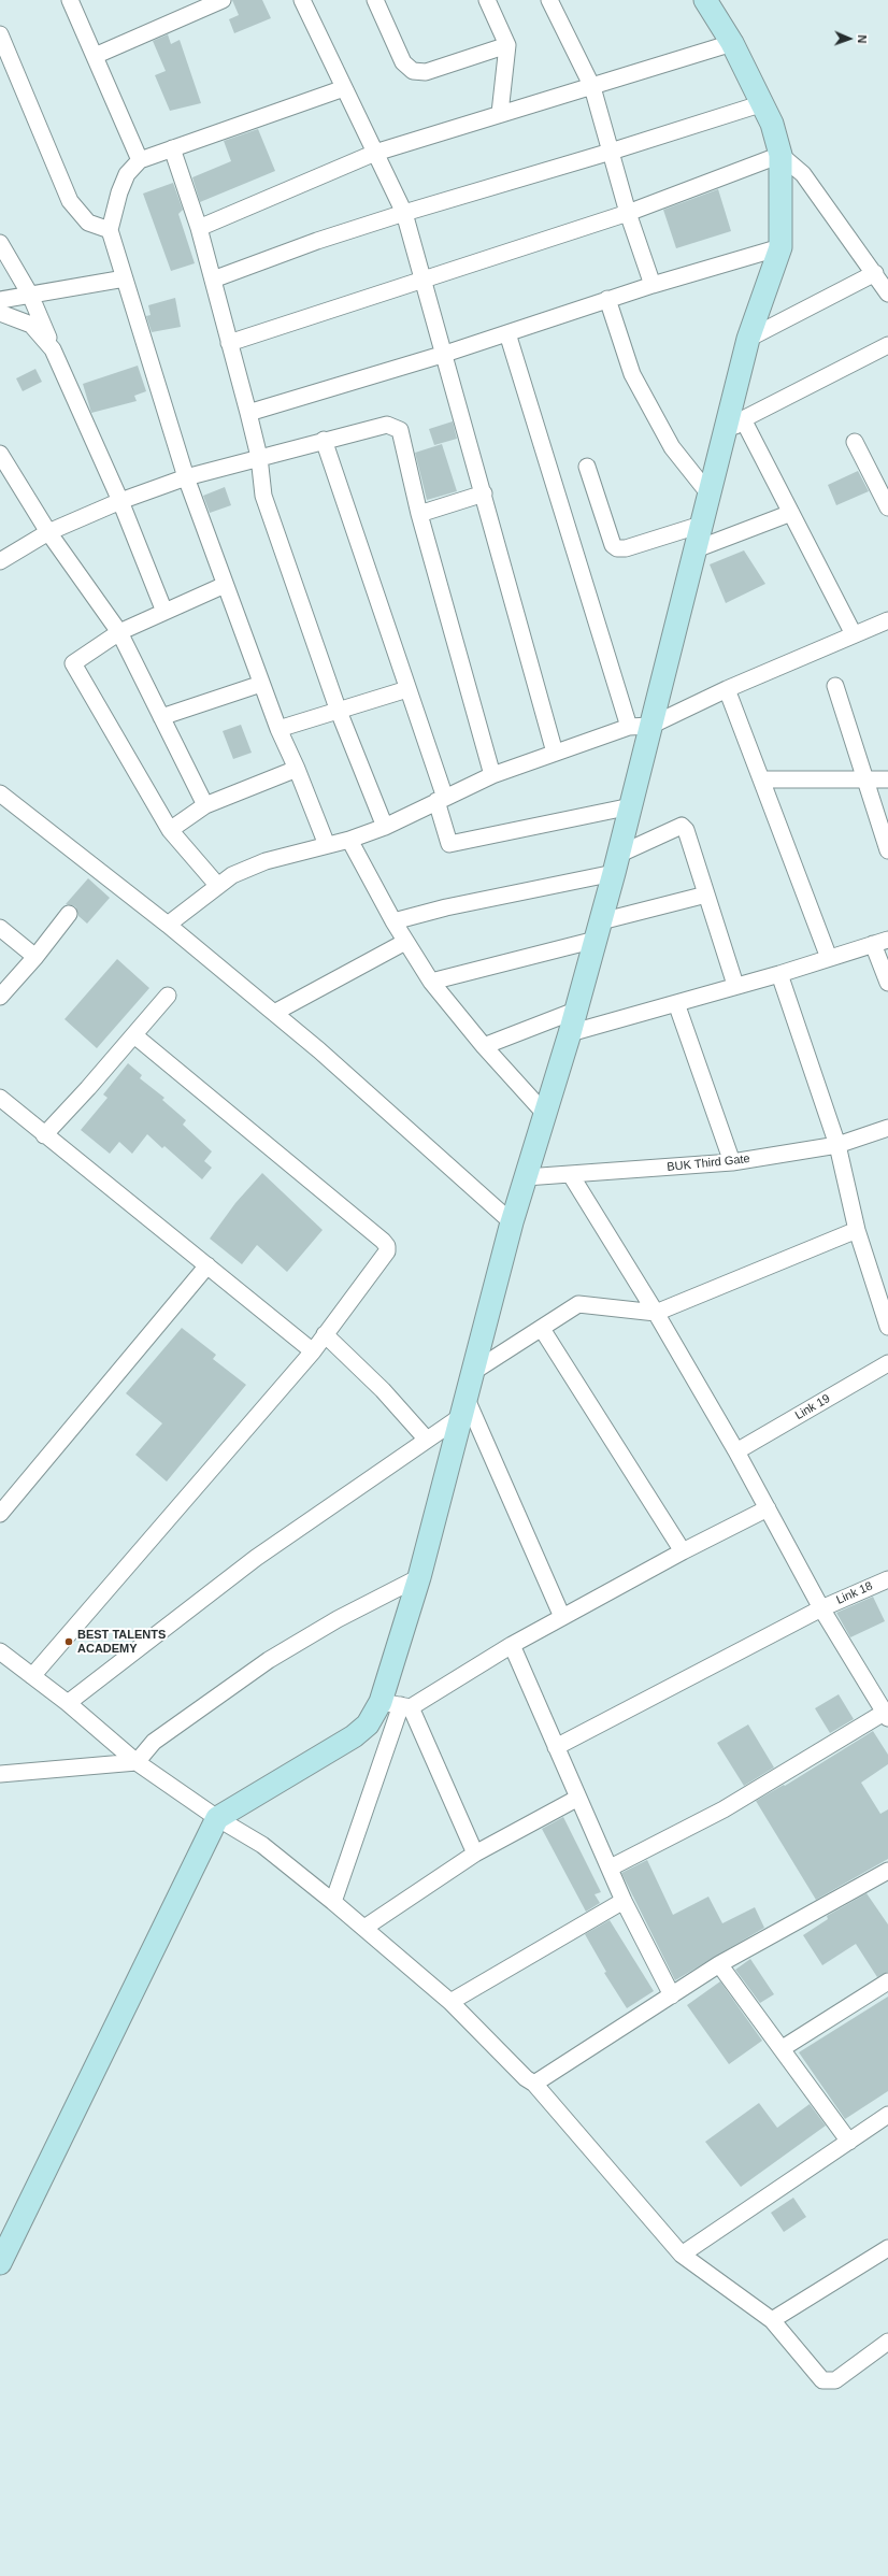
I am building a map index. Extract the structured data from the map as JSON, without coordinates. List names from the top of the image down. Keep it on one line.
{"streets":{"street":["BUK Third Gate","Link 19","Link 18"]},"places":["BEST TALENTS ACADEMY"],"north":"right"}
